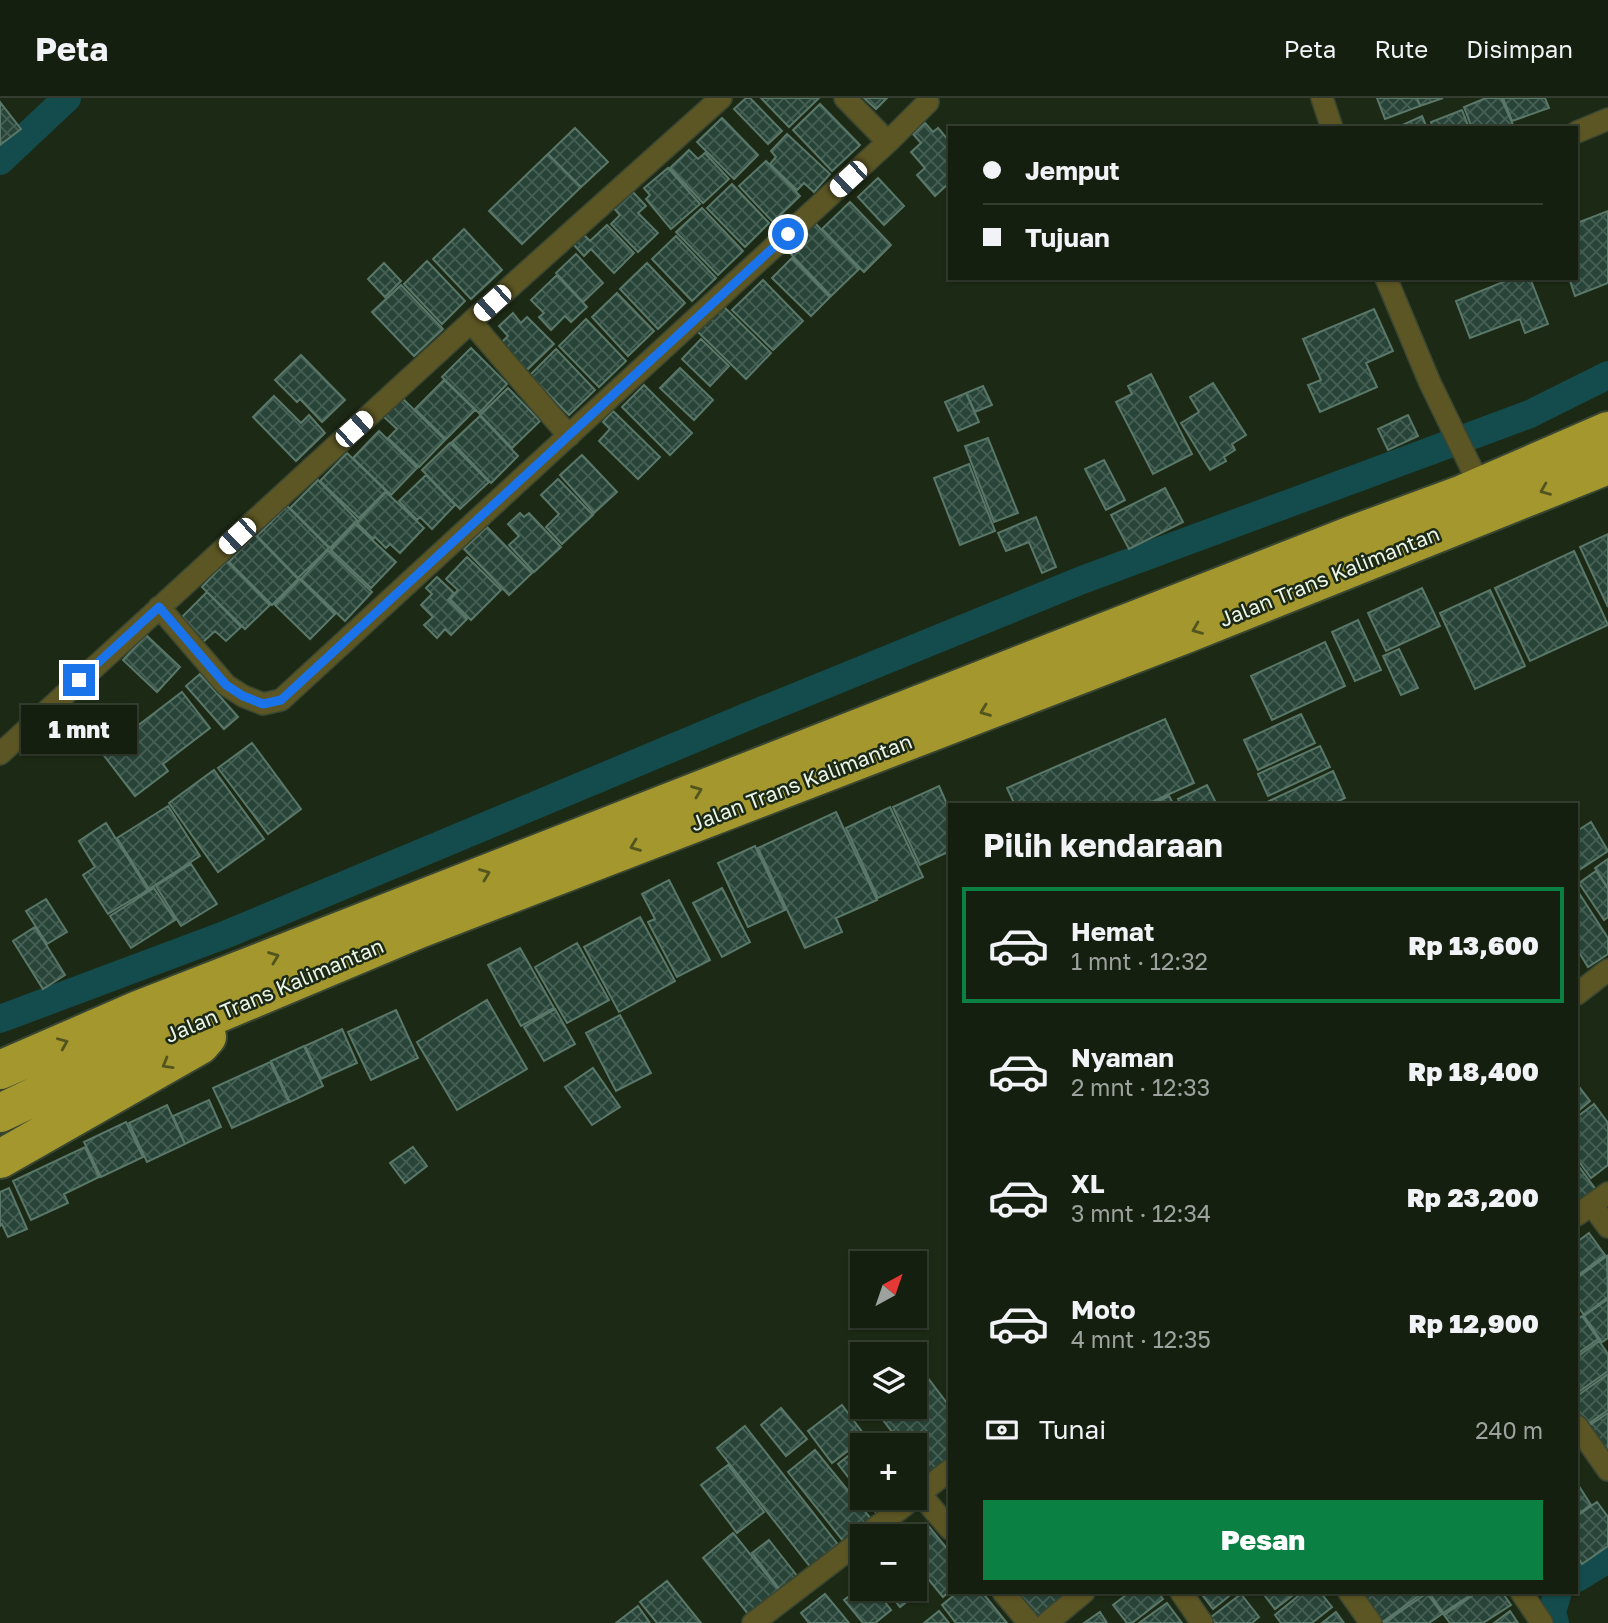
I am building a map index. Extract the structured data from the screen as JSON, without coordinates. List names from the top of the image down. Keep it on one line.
{"streets":{"highway":["Jalan Trans Kalimantan"]},"north":"top right","page":{"header":"Peta","nav":["Peta","Rute","Disimpan"],"banner":["Jemput","Tujuan"],"bubble":"1 mnt","heading":"Pilih kendaraan","list":[{"name":"Hemat","note":"1 mnt · 12:32","value":"Rp 13,600"},{"name":"Nyaman","note":"2 mnt · 12:33","value":"Rp 18,400"},{"name":"XL","note":"3 mnt · 12:34","value":"Rp 23,200"},{"name":"Moto","note":"4 mnt · 12:35","value":"Rp 12,900"}],"map_buttons":["+","−"],"pay":["Tunai","240 m"],"buttons":"Pesan"}}
